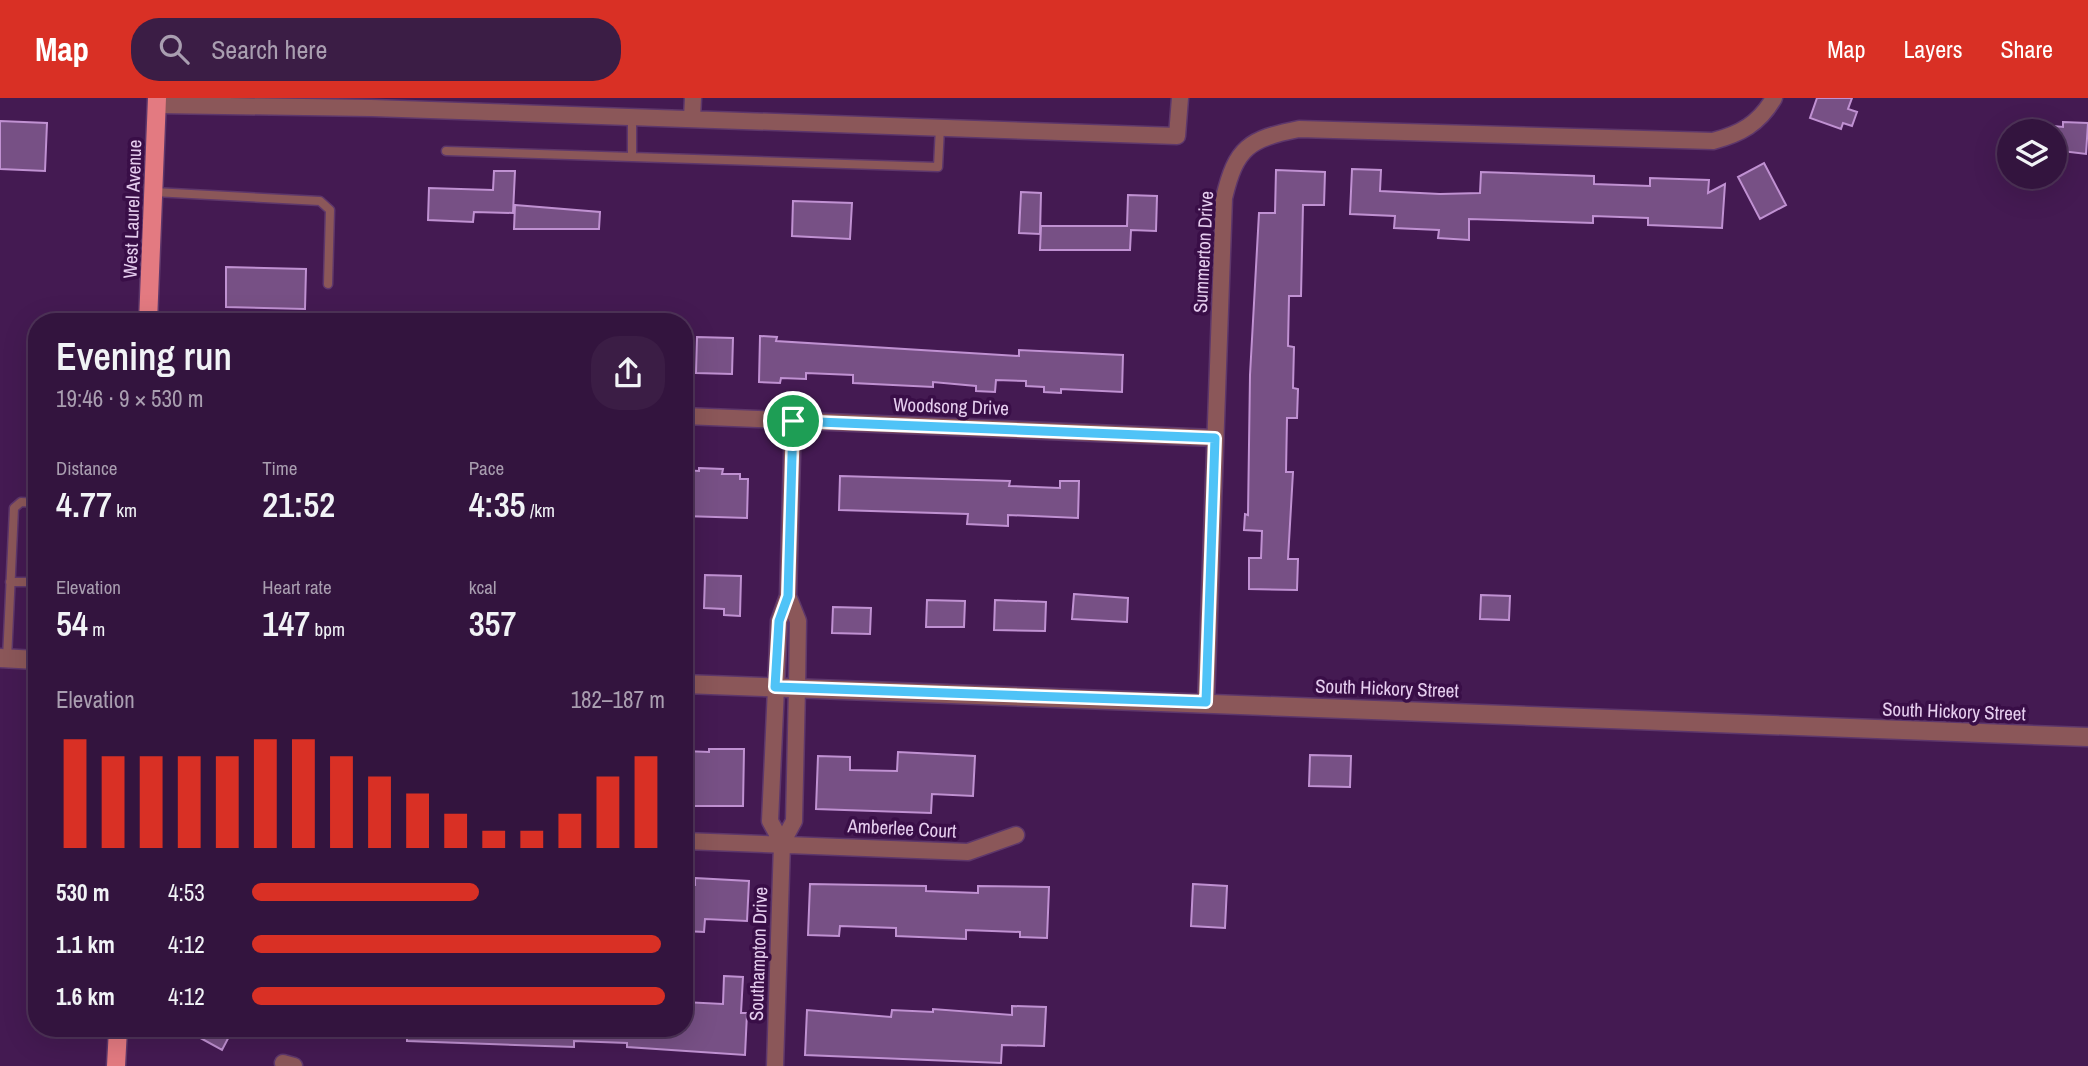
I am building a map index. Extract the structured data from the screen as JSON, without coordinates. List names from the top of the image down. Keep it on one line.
{"streets":{"main road":["West Laurel Avenue"],"street":["Summerton Drive","Woodsong Drive","South Hickory Street","Amberlee Court","Southampton Drive"]},"crossings":[["Summerton Drive","Woodsong Drive"],["Summerton Drive","South Hickory Street"],["South Hickory Street","Southampton Drive"],["Amberlee Court","Southampton Drive"]],"page":{"header":"Map","search":"Search here","nav":["Map","Layers","Share"],"heading":["Evening run","19:46 · 9 × 530 m"],"stats":[["Distance","4.77 km"],["Time","21:52"],["Pace","4:35 /km"],["Elevation","54 m"],["Heart rate","147 bpm"],["kcal","357"]],"chart":["Elevation","182–187 m"],"list":[{"name":"530 m","note":"4:53"},{"name":"1.1 km","note":"4:12"},{"name":"1.6 km","note":"4:12"}]}}
